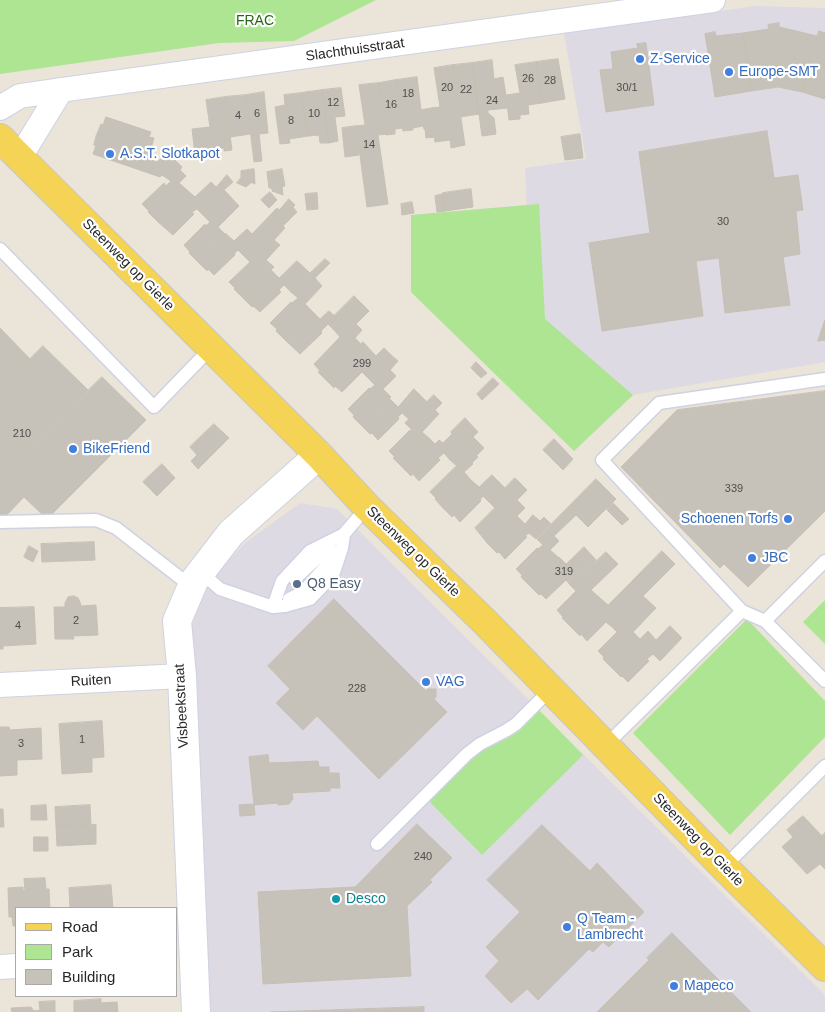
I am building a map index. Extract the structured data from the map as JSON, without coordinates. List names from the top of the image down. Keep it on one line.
{"streets":{"main road":["Steenweg op Gierle"],"street":["Slachthuisstraat","Ruiten","Visbeekstraat"]},"crossings":[["Steenweg op Gierle","Visbeekstraat"],["Ruiten","Visbeekstraat"]],"parks":["FRAC"],"places":["Z-Service","Europe-SMT","A.S.T. Slotkapot","BikeFriend","Schoenen Torfs","JBC","Q8 Easy","VAG","Desco","Q Team - Lambrecht","Mapeco"],"house_numbers":["26","28","20","30/1","22","18","24","12","16","6","10","4","8","14","30","299","210","339","319","2","4","228","1","3","240"],"legend":["Road","Park","Building"]}
